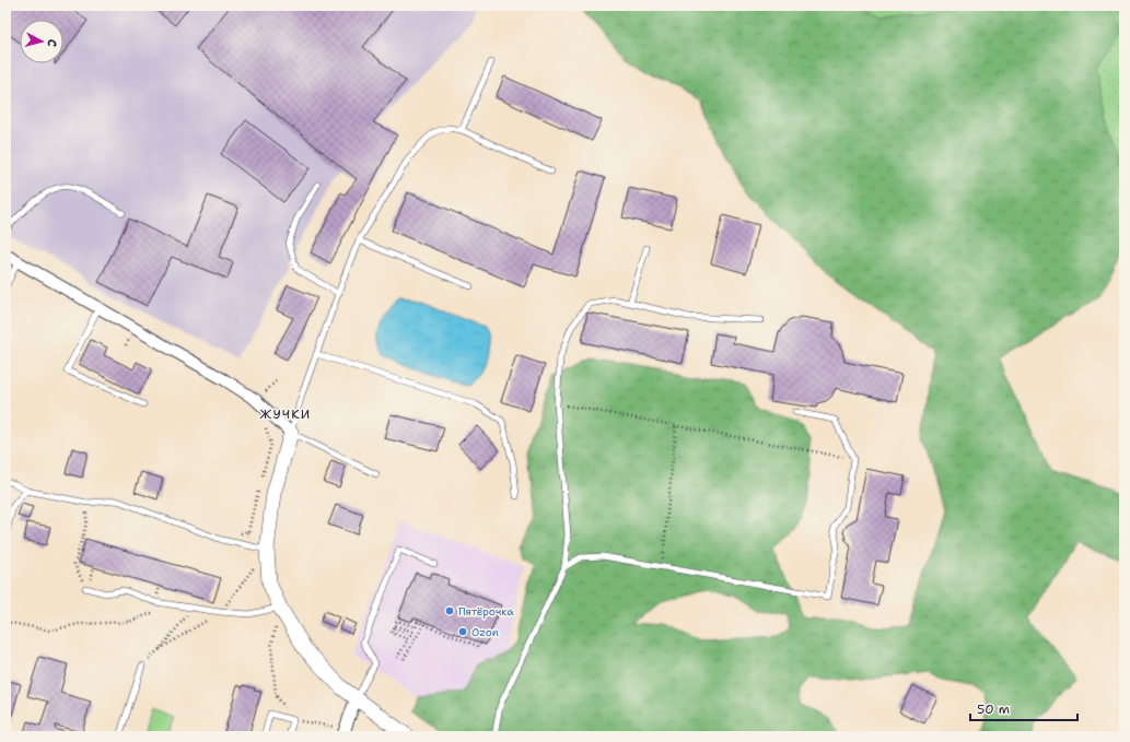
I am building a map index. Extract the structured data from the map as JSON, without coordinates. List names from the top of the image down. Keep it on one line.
{"districts":["ЖУЧКИ"],"places":["Пятёрочка","Ozon"],"scale_bar":"50 m","north":"right"}
